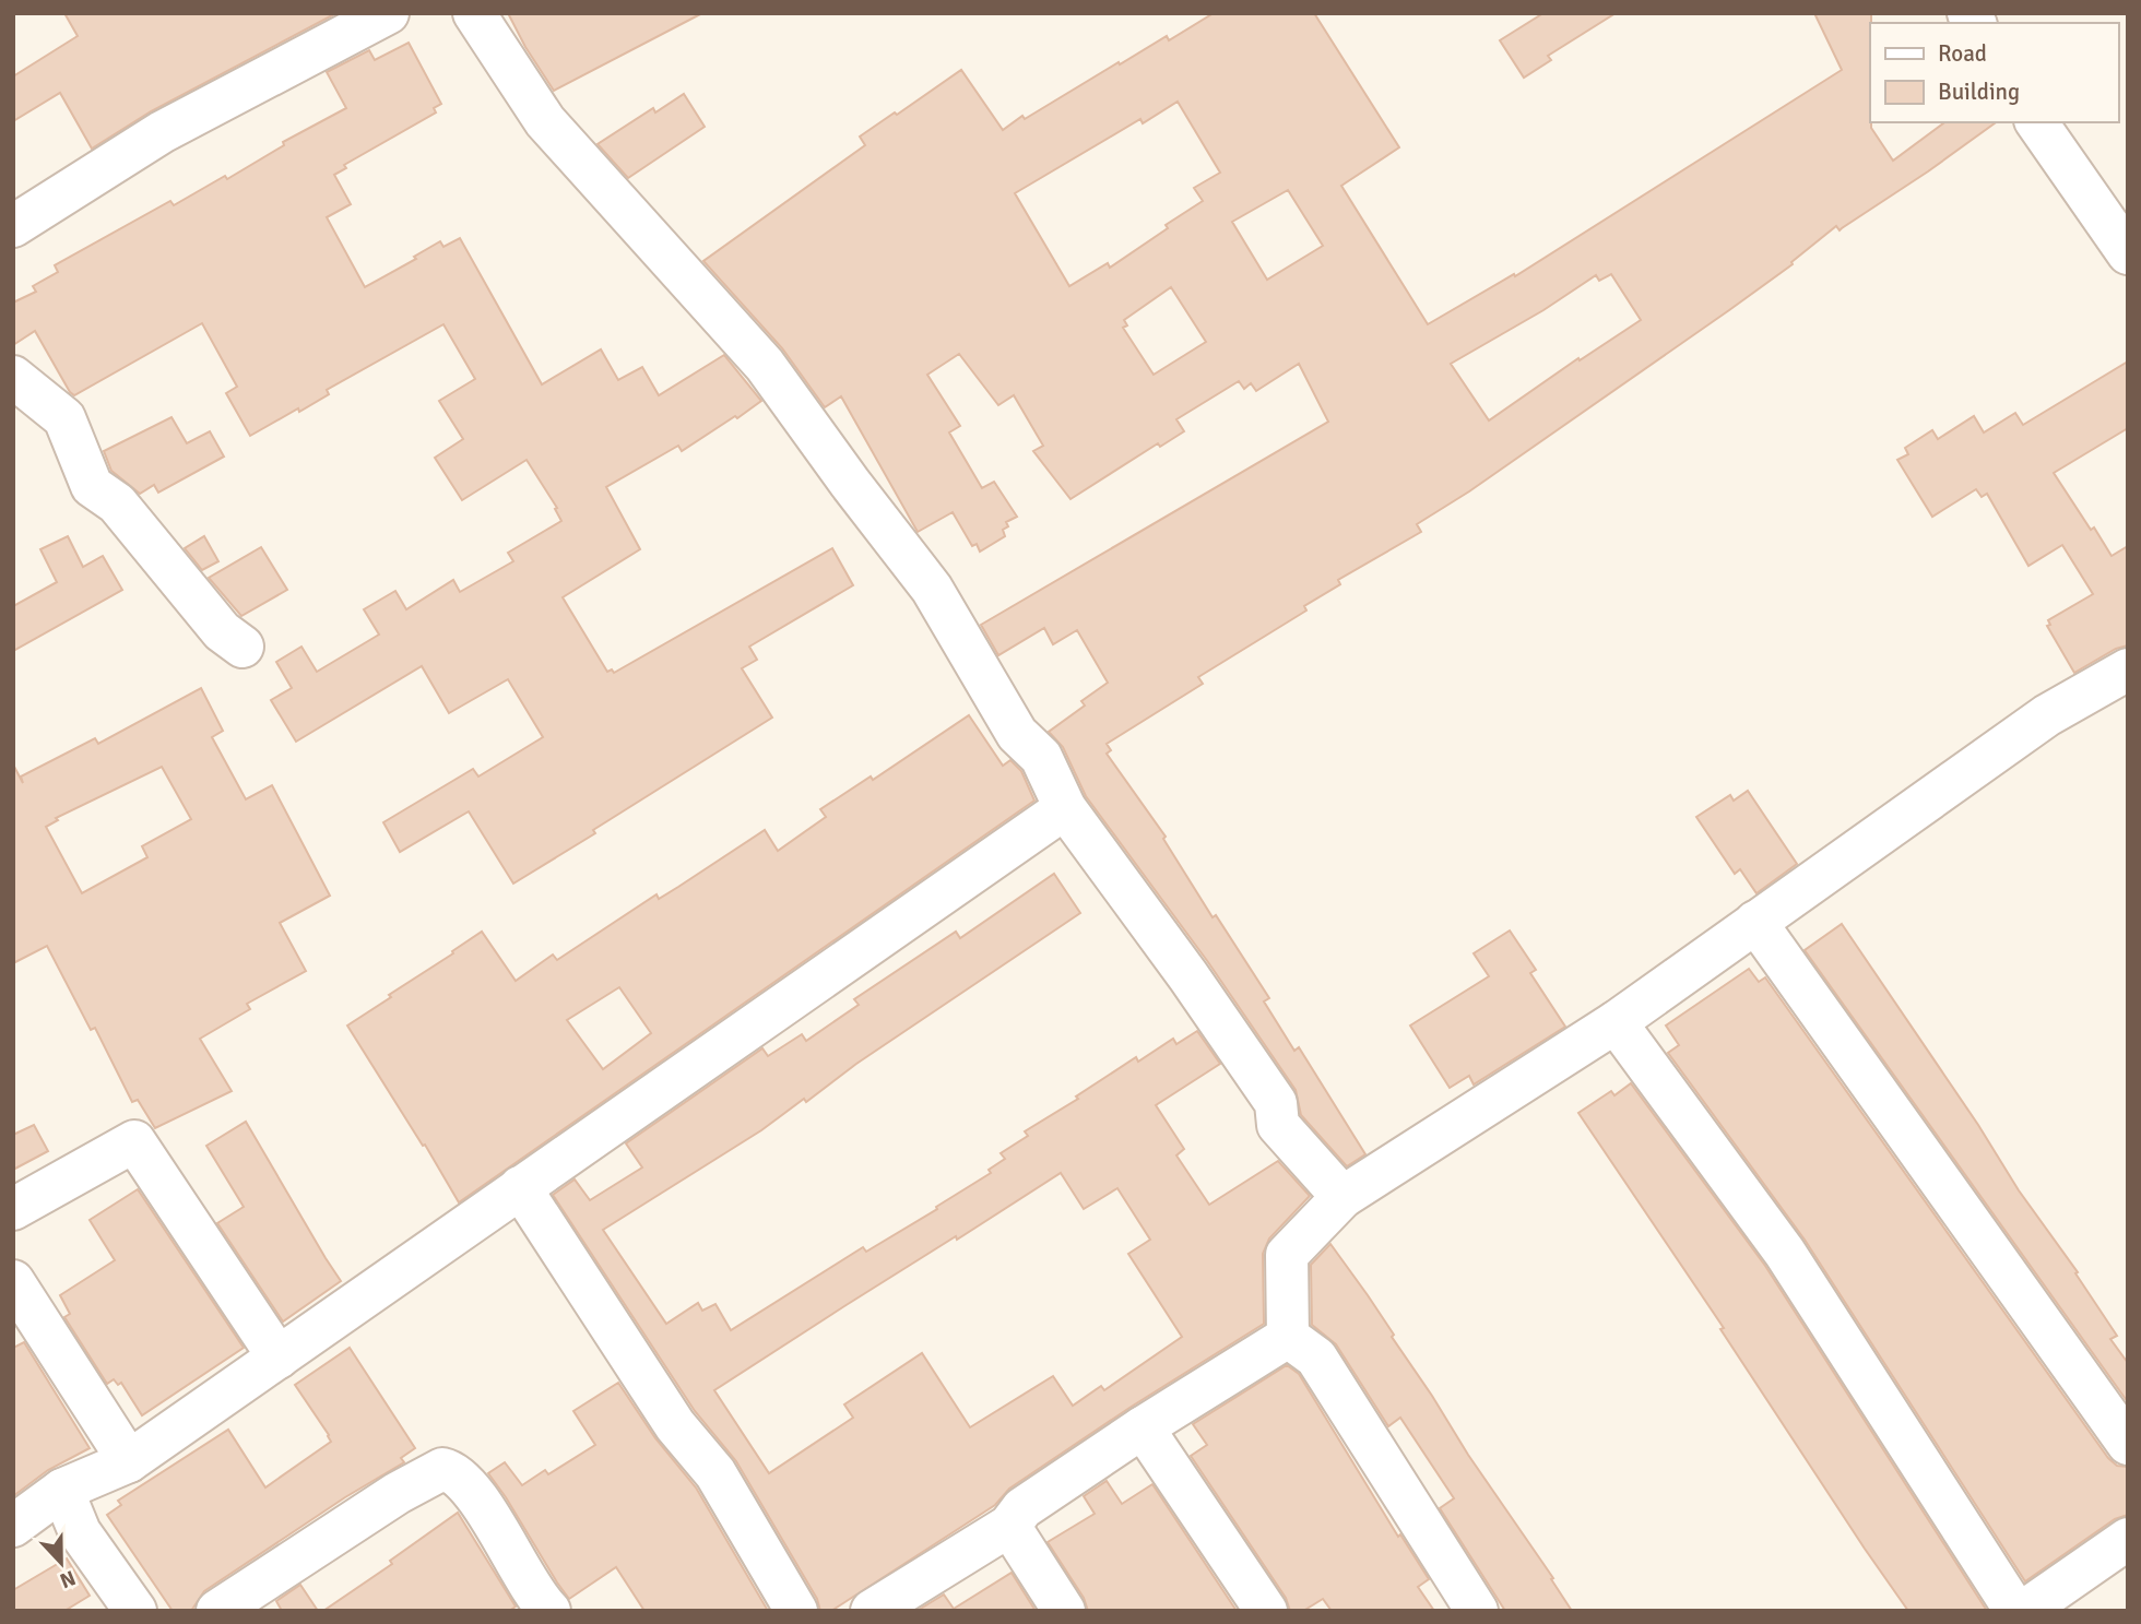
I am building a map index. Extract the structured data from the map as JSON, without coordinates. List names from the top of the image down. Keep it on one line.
{"legend":["Road","Building"],"north":"bottom"}
